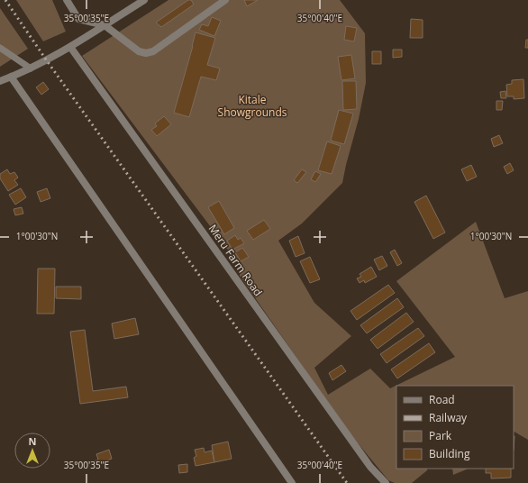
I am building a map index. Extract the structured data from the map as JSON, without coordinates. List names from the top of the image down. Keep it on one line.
{"streets":{"street":["Meru Farm Road"]},"parks":["Kitale Showgrounds"],"legend":["Road","Railway","Park","Building"],"north":"top","coordinates":["35°00'35\"E","35°00'40\"E","1°00'30\"N"]}
